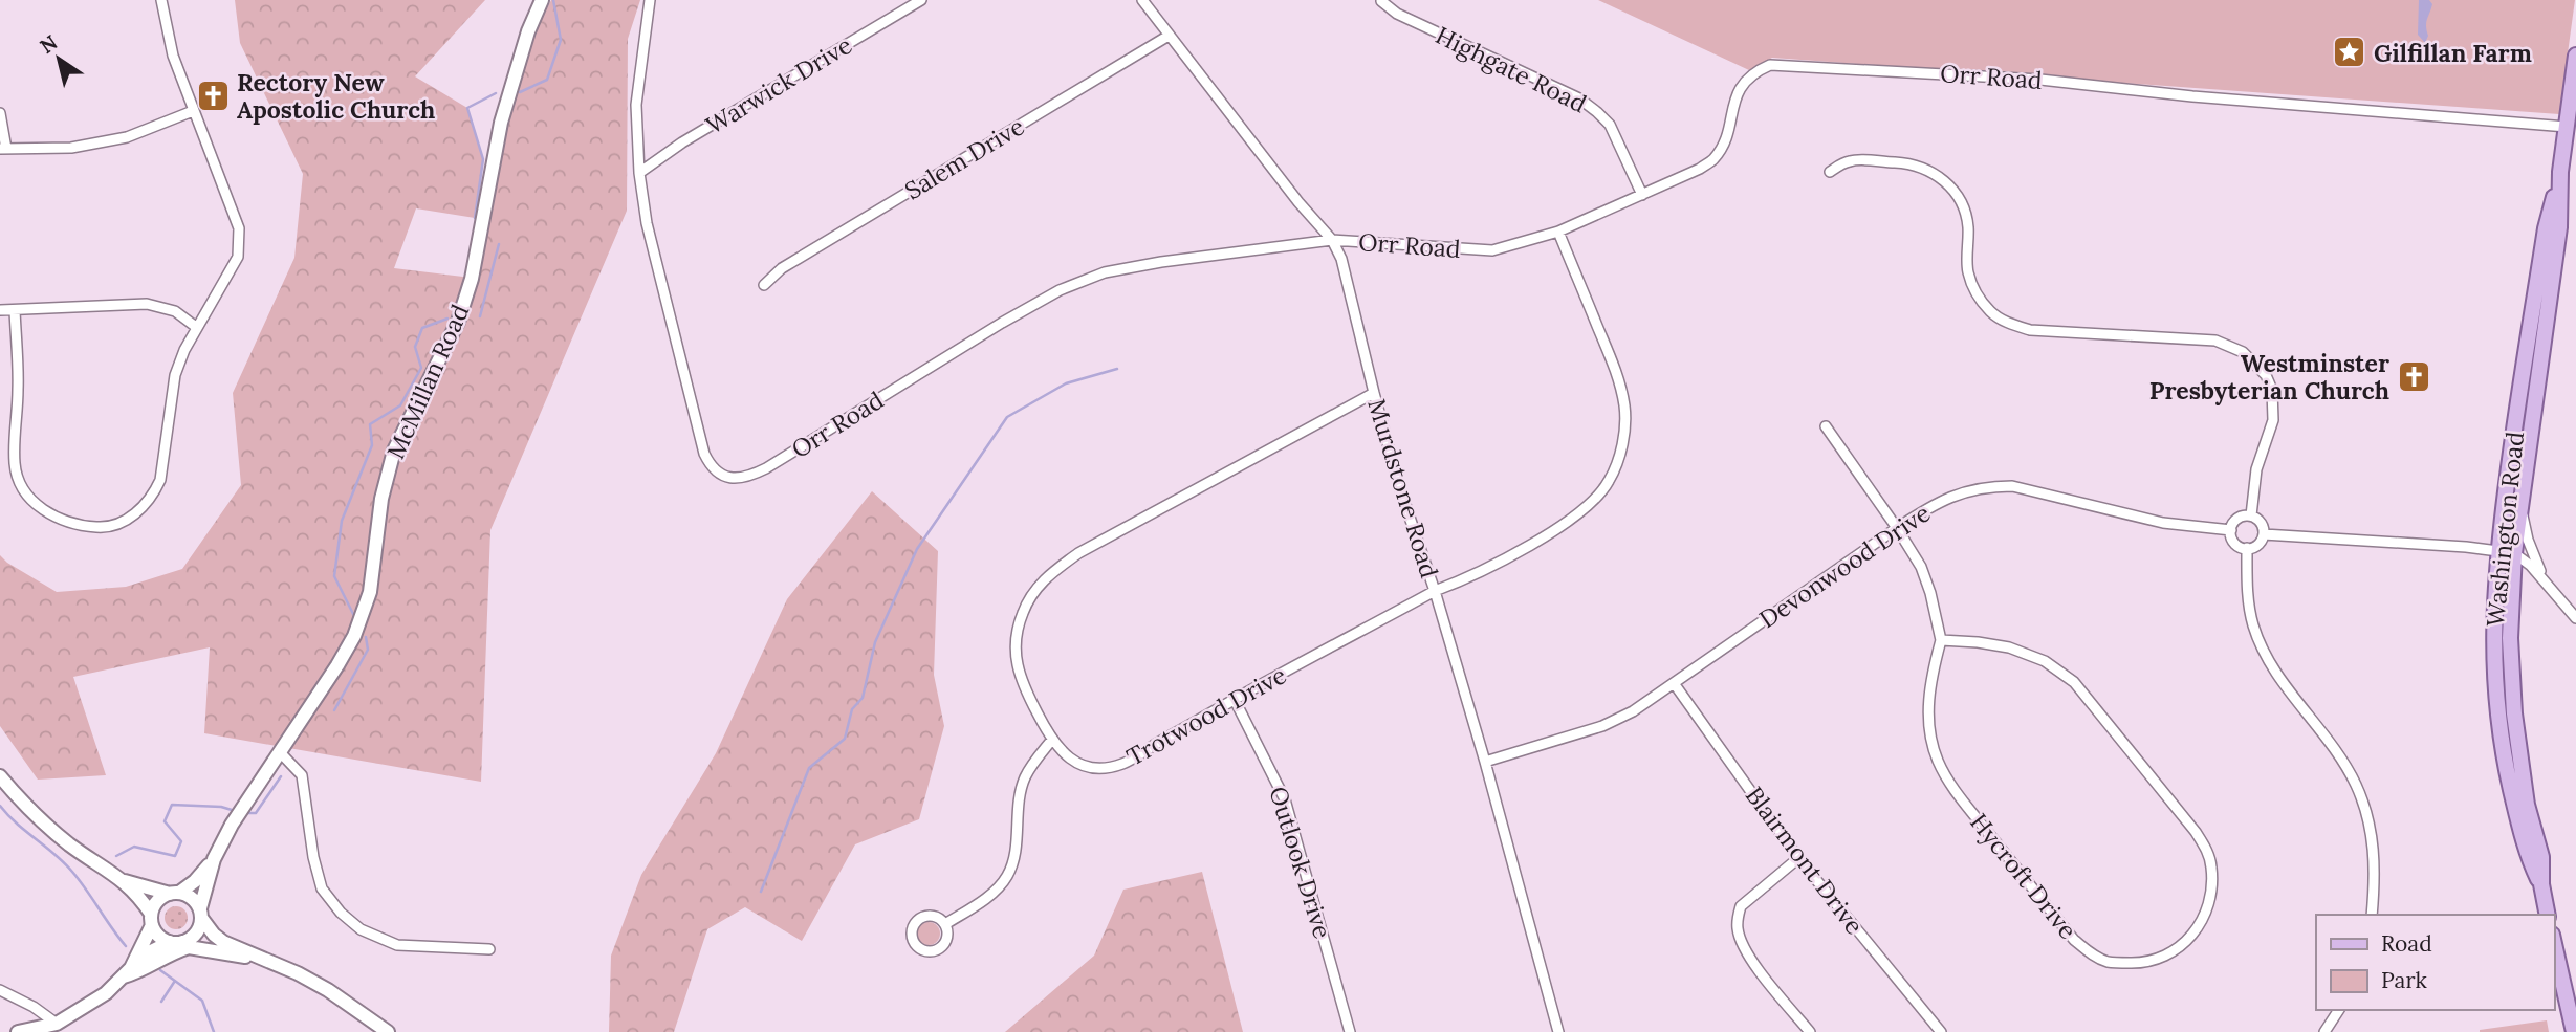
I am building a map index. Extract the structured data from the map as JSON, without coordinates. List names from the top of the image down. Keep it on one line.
{"streets":{"main road":["Washington Road"],"street":["Highgate Road","Orr Road","Warwick Drive","Salem Drive","McMillan Road","Murdstone Road","Devonwood Drive","Trotwood Drive","Blairmont Drive","Outlook Drive","Hycroft Drive"]},"crossings":[["Highgate Road","Orr Road"],["Orr Road","Warwick Drive"],["Orr Road","Murdstone Road"],["Orr Road","Washington Road"],["Orr Road","Trotwood Drive"],["Salem Drive","Murdstone Road"],["Murdstone Road","Devonwood Drive"],["Murdstone Road","Trotwood Drive"],["Devonwood Drive","Blairmont Drive"],["Devonwood Drive","Hycroft Drive"],["Trotwood Drive","Outlook Drive"]],"places":{"place":["Gilfillan Farm"],"church":["Rectory New Apostolic Church","Westminster Presbyterian Church"]},"legend":["Road","Park"],"north":"top left"}
